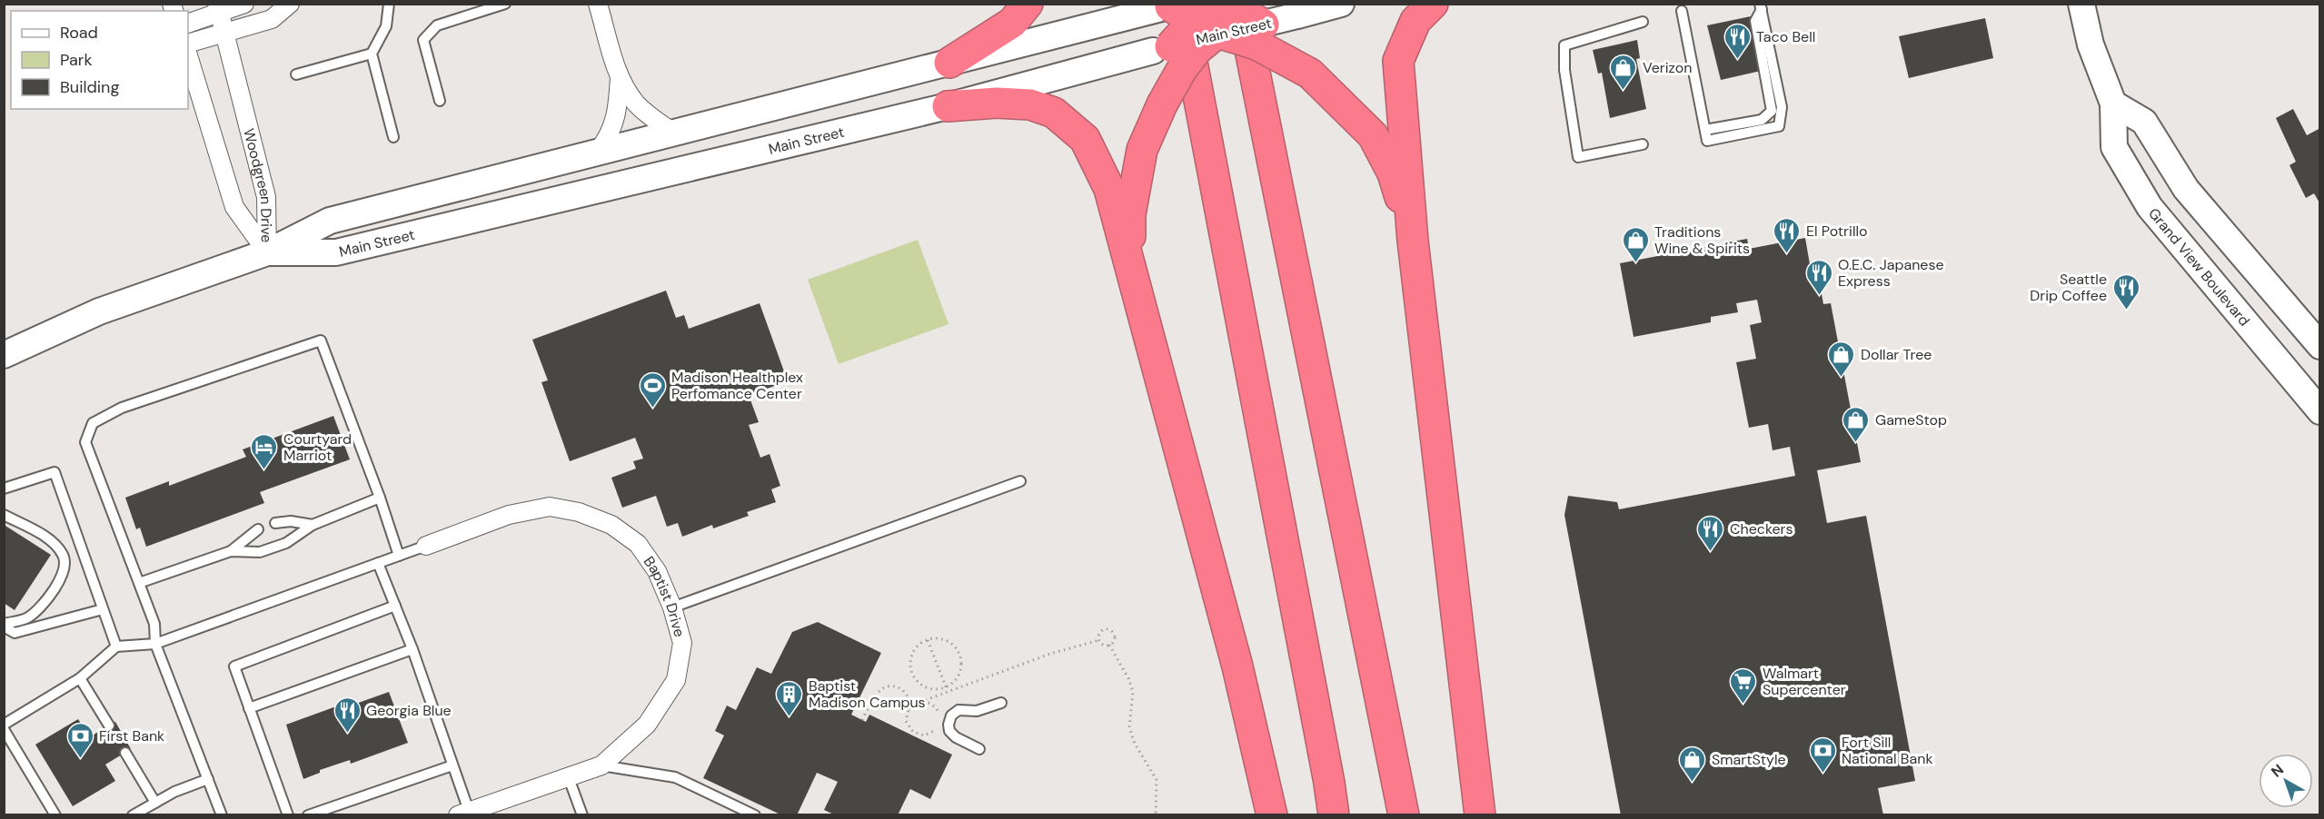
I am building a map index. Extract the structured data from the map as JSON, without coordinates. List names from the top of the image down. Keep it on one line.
{"streets":{"main road":["Main Street","Grand View Boulevard"],"street":["Woodgreen Drive","Baptist Drive"]},"crossings":[["Main Street","Woodgreen Drive"]],"places":{"restaurant":["Taco Bell","El Potrillo","O.E.C. Japanese Express","Seattle Drip Coffee","Checkers","Georgia Blue"],"shop":["Verizon","Traditions Wine & Spirits","Dollar Tree","GameStop","SmartStyle"],"sports":["Madison Healthplex Perfomance Center"],"hotel":["Courtyard Marriot"],"supermarket":["Walmart Supercenter"],"building":["Baptist Madison Campus"],"bank":["First Bank","Fort Sill National Bank"]},"legend":["Road","Park","Building"],"north":"top left"}
